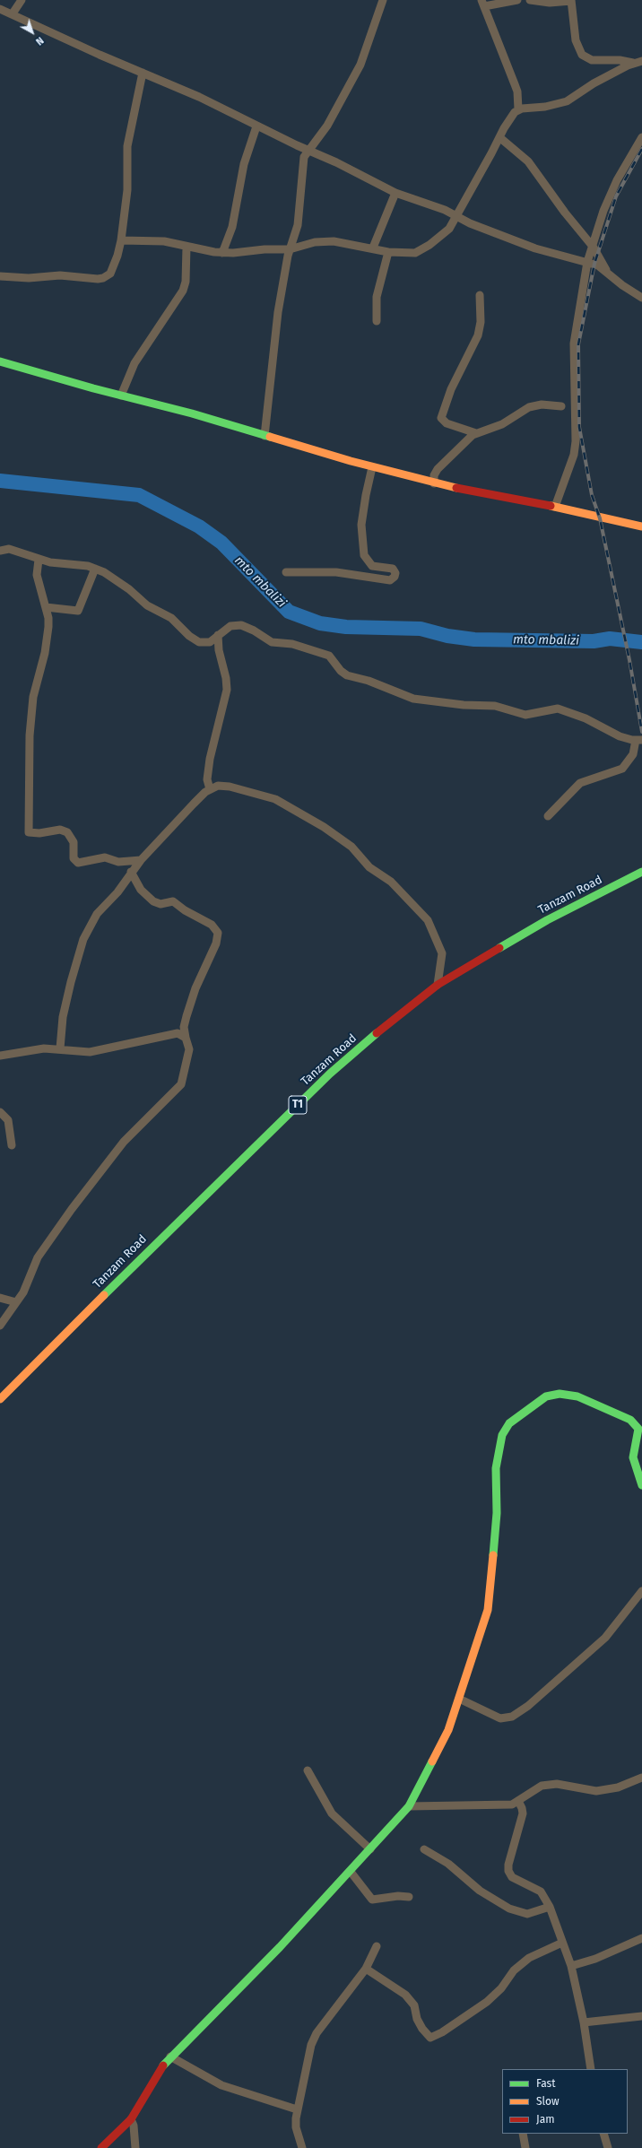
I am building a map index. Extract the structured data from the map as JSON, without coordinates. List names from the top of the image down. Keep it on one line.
{"streets":{"main road":["Tanzam Road","T1"]},"water":["mto mbalizi"],"legend":["Fast","Slow","Jam"],"north":"bottom right"}
